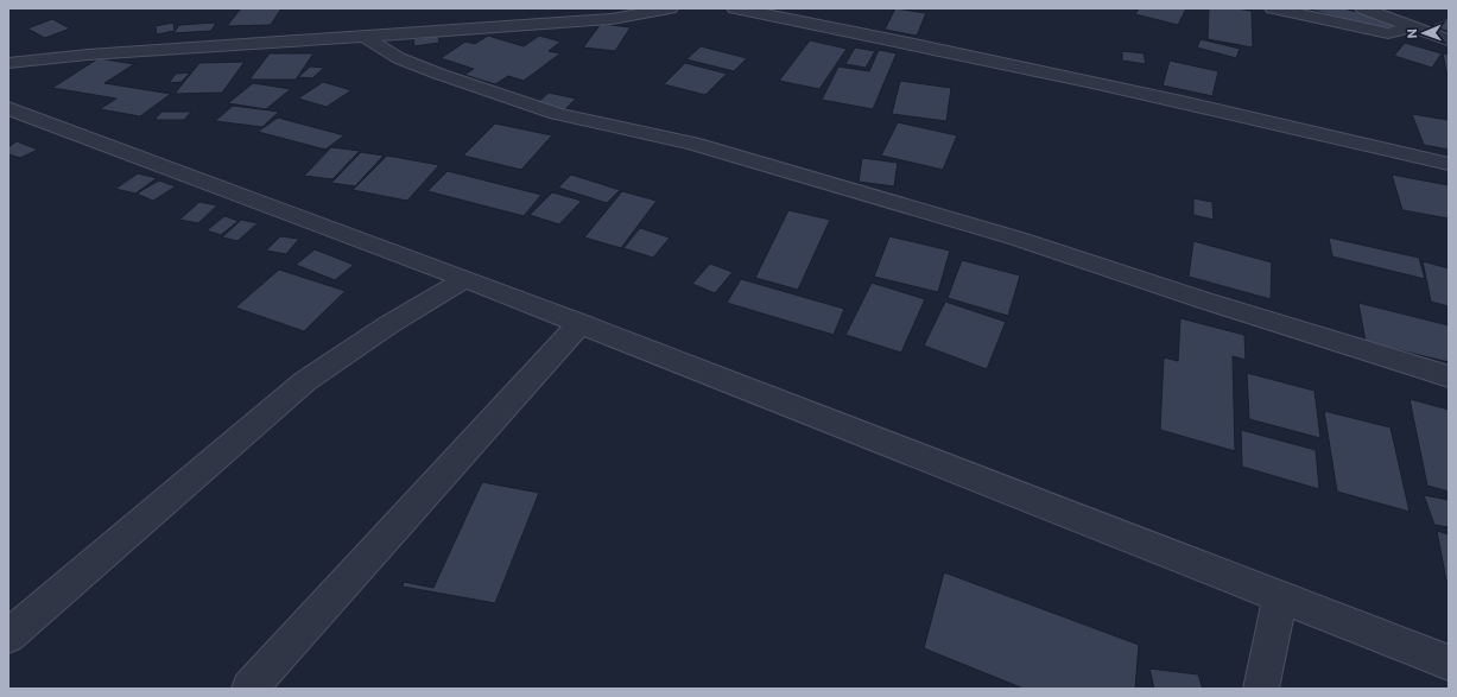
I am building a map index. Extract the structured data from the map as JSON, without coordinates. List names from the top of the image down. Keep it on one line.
{"north":"left"}
